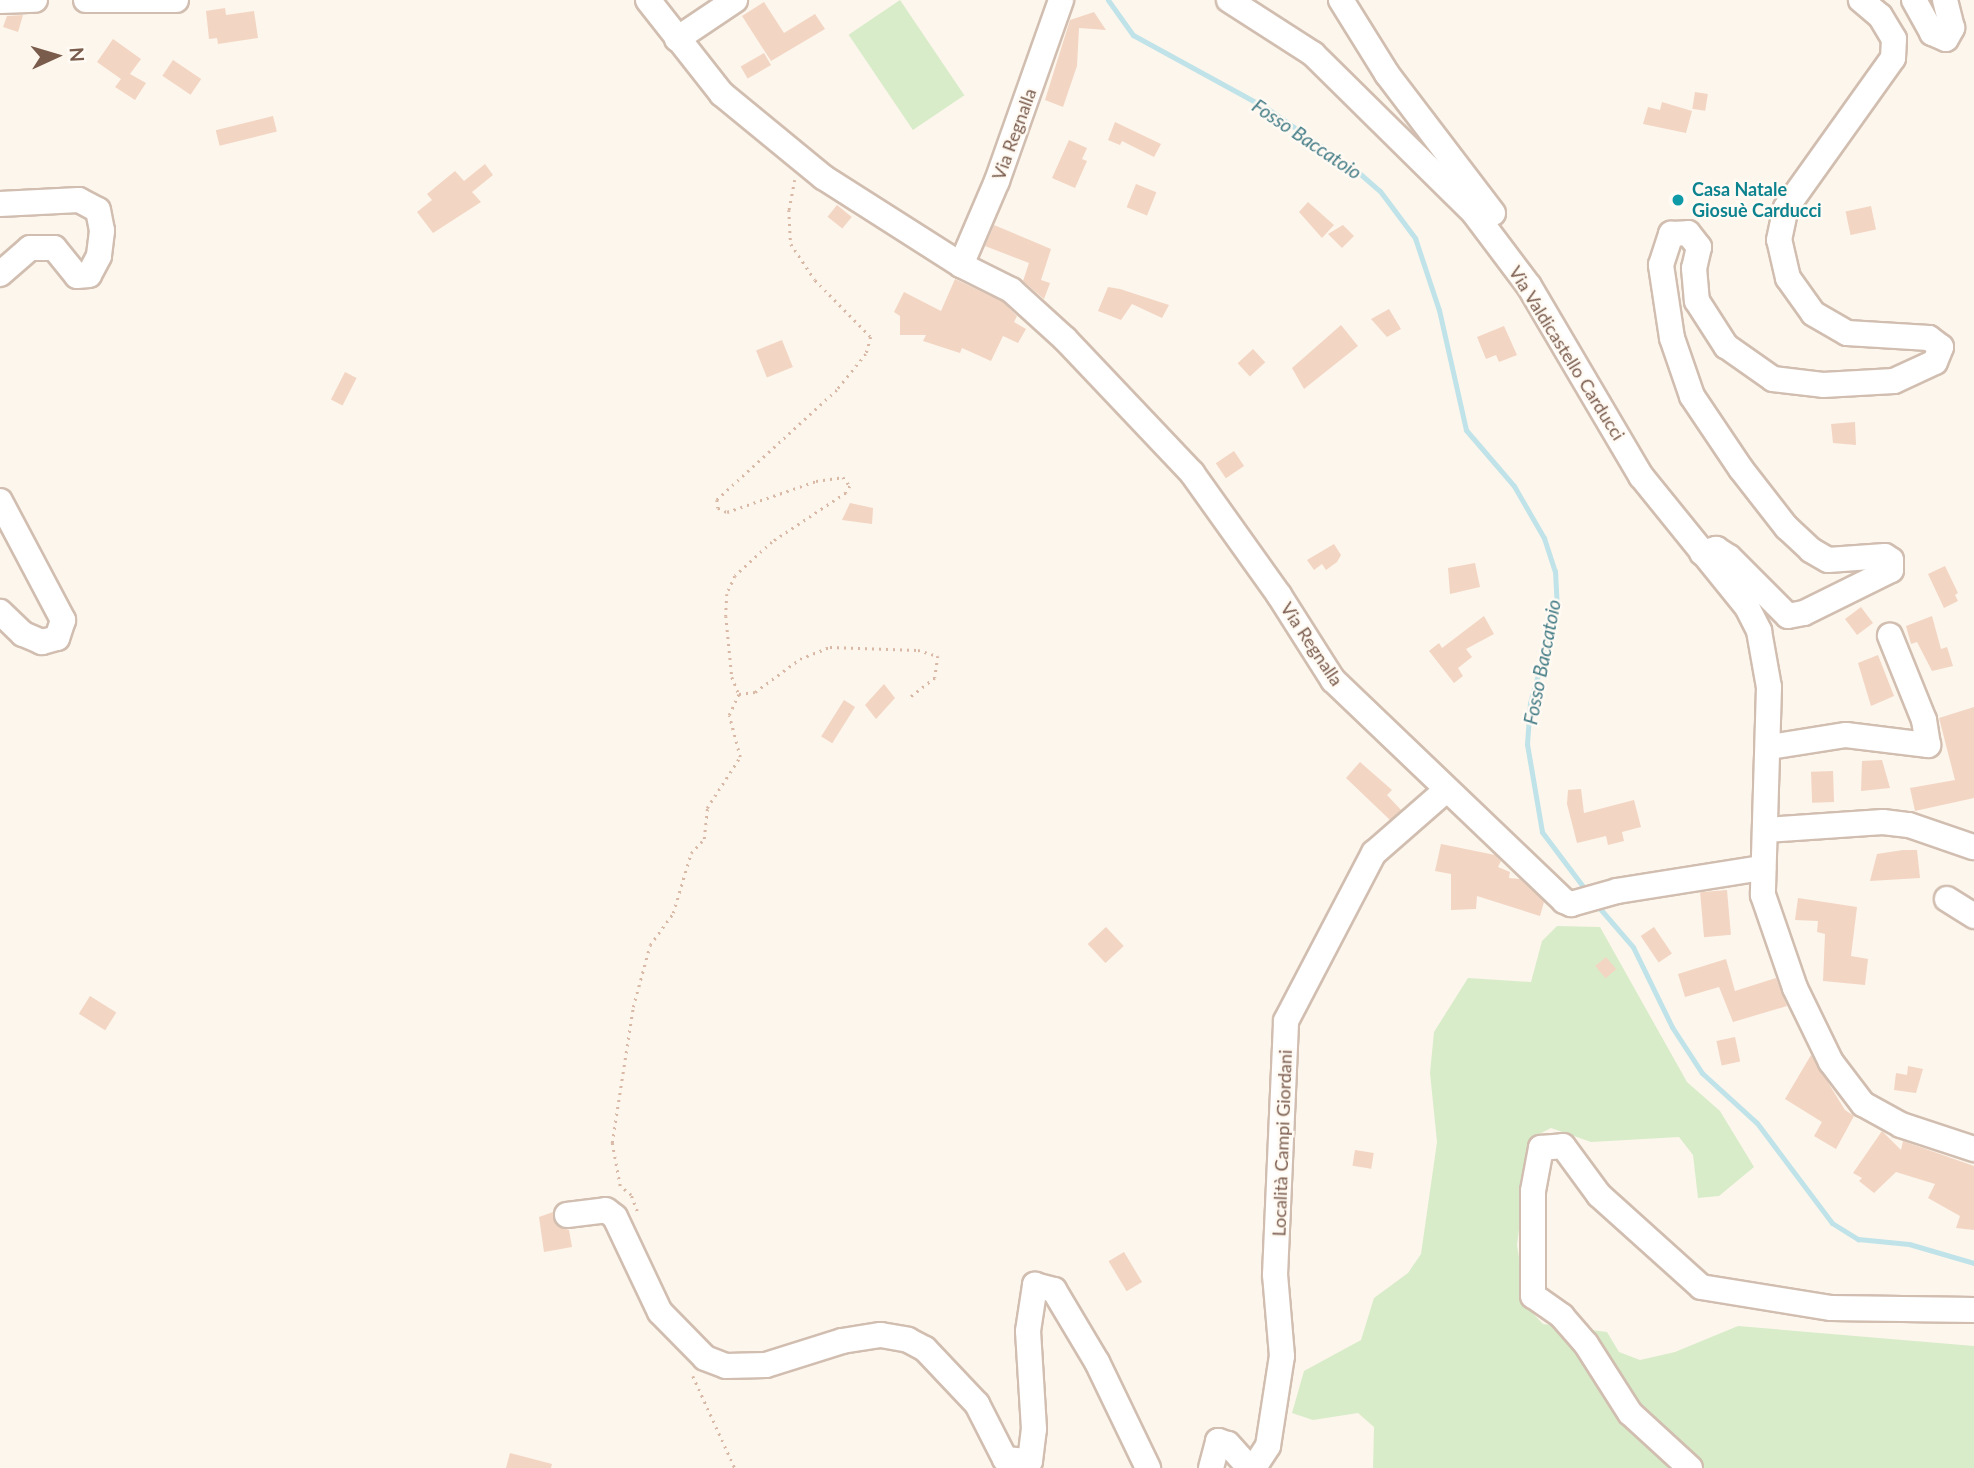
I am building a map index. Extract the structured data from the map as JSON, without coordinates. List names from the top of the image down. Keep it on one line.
{"streets":{"street":["Via Regnalla","Via Valdicastello Carducci","Località Campi Giordani"]},"crossings":[["Via Regnalla","Via Valdicastello Carducci"],["Via Regnalla","Località Campi Giordani"]],"water":["Fosso Baccatoio"],"places":["Casa Natale Giosuè Carducci"],"north":"right"}
